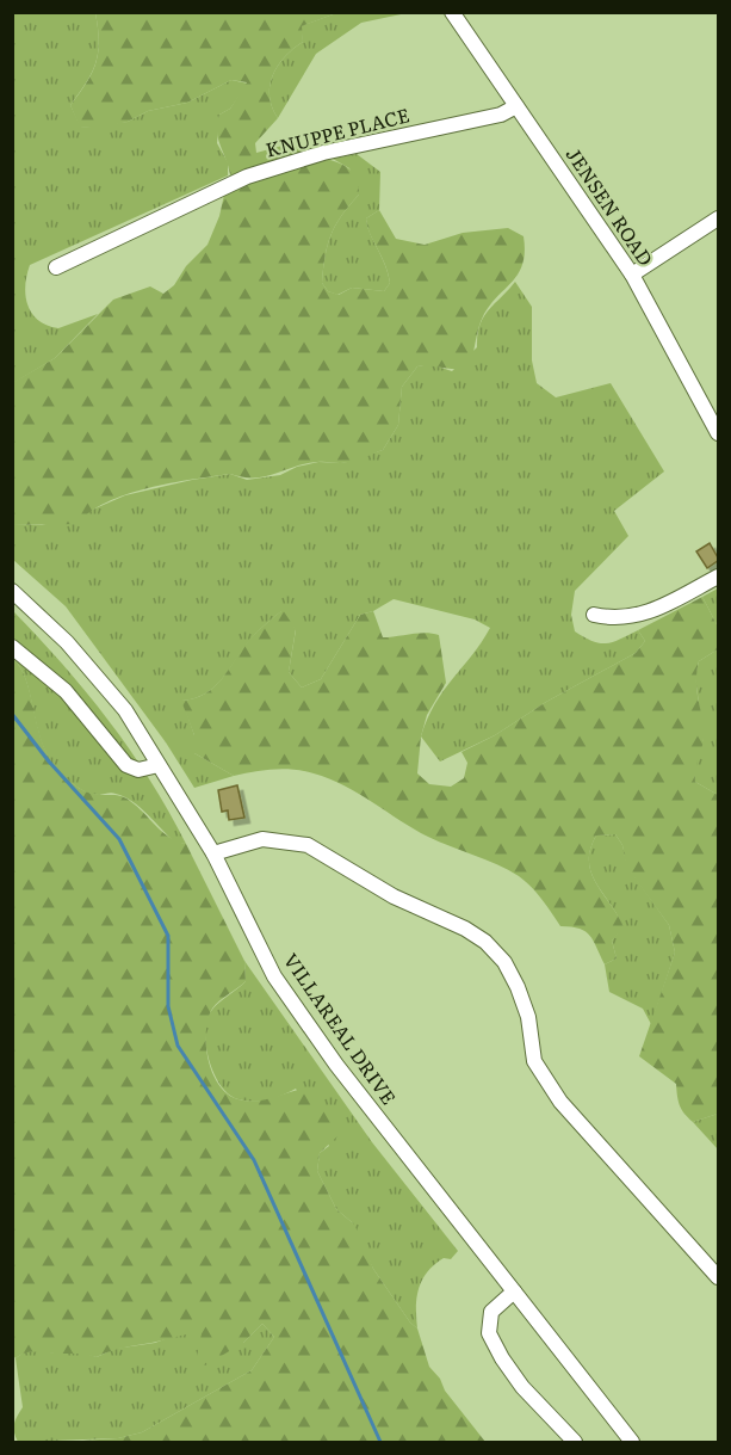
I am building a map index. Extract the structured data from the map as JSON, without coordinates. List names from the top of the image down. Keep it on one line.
{"streets":{"street":["KNUPPE PLACE","JENSEN ROAD","VILLAREAL DRIVE"]},"crossings":[["KNUPPE PLACE","JENSEN ROAD"]]}
